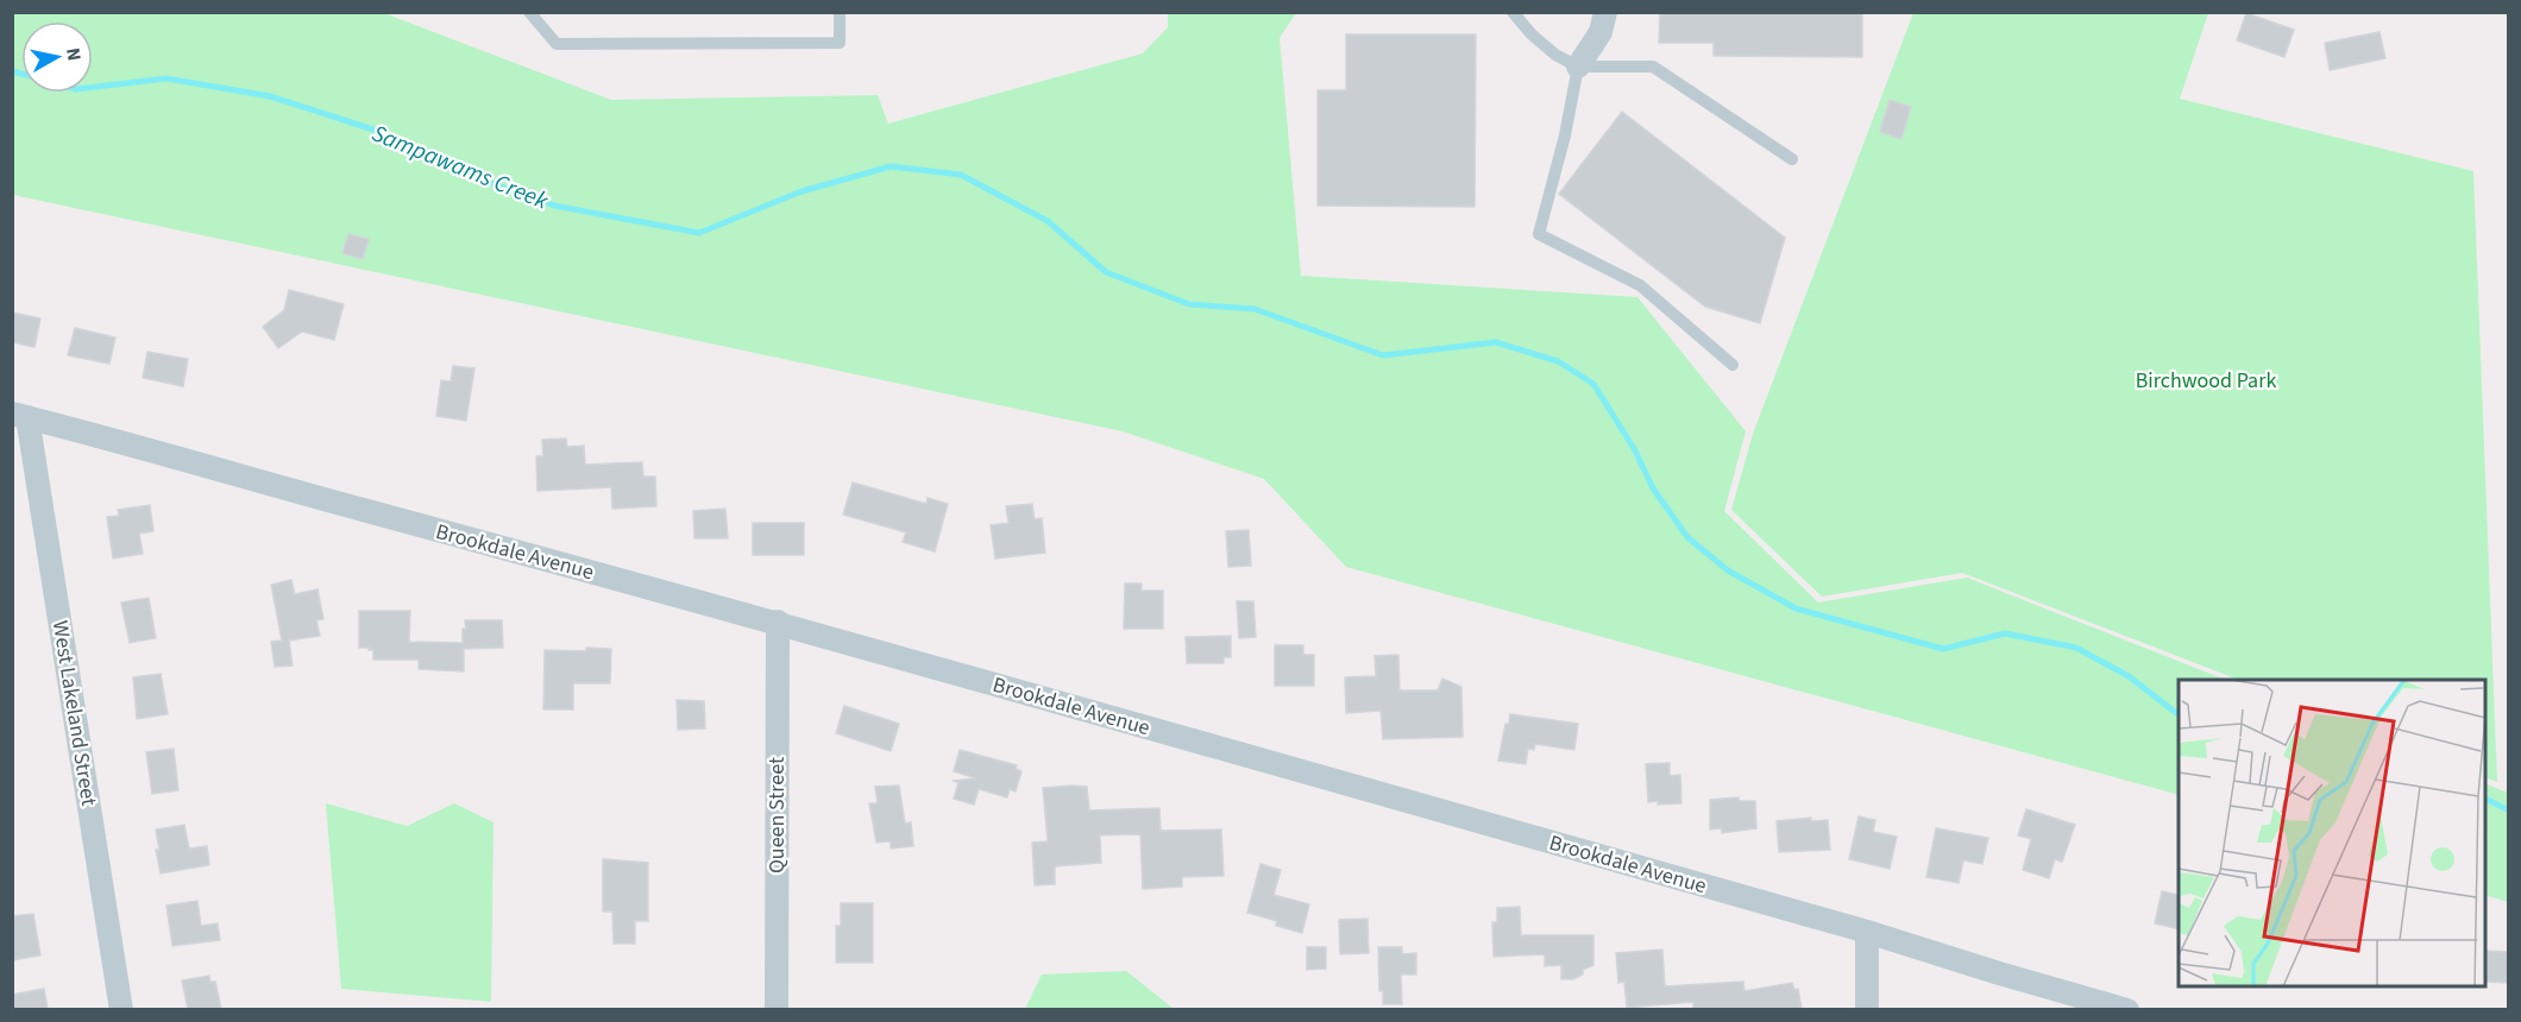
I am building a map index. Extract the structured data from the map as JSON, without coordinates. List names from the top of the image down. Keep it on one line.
{"streets":{"street":["Brookdale Avenue","West Lakeland Street","Queen Street"]},"crossings":[["Brookdale Avenue","West Lakeland Street"],["Brookdale Avenue","Queen Street"]],"water":["Sampawams Creek"],"parks":["Birchwood Park"],"north":"right"}
